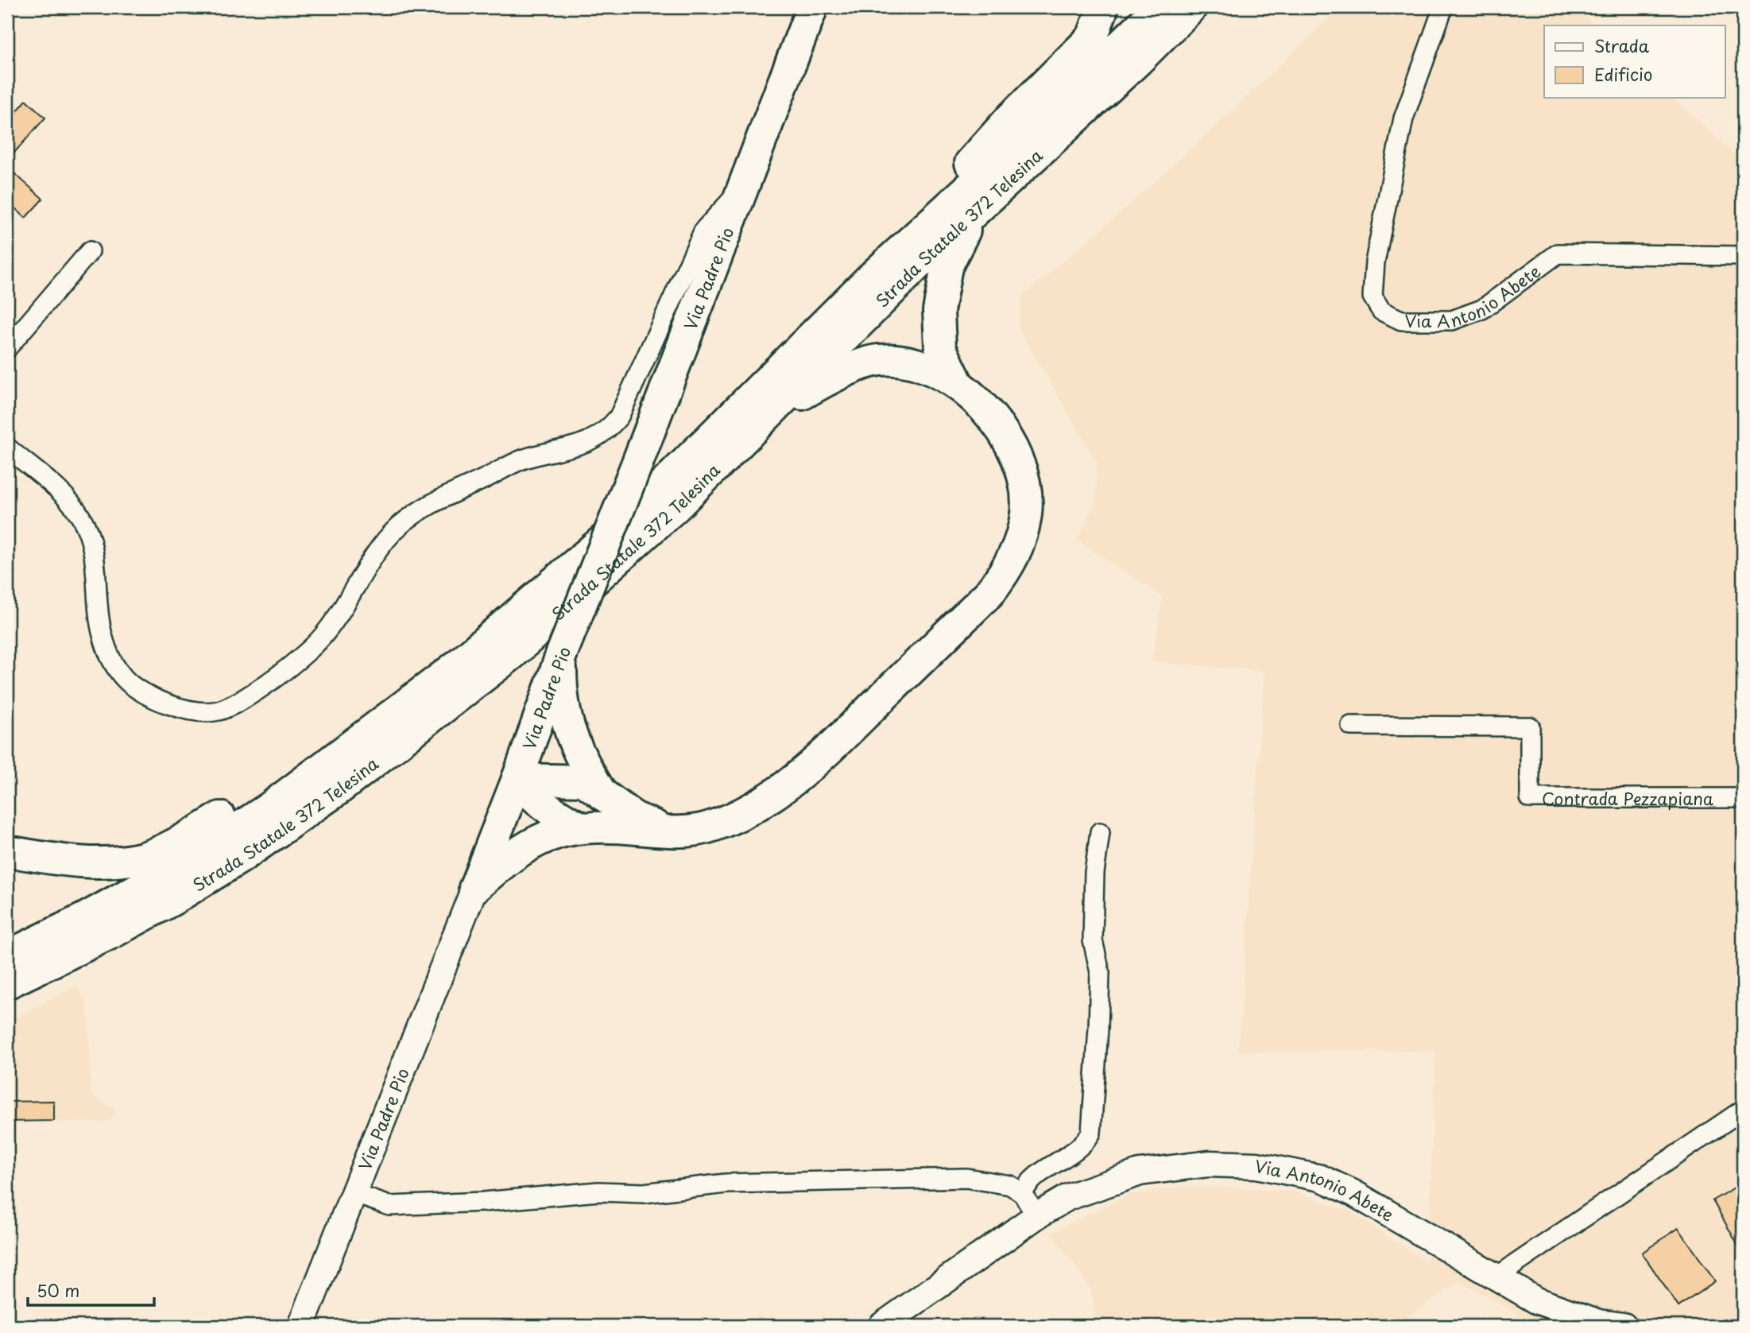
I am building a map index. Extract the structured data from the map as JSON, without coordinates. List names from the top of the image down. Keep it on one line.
{"streets":{"highway":["Strada Statale 372 Telesina","Via Padre Pio"],"main road":["Via Antonio Abete"],"street":["Contrada Pezzapiana"]},"legend":["Strada","Edificio"],"scale_bar":"50 m"}
